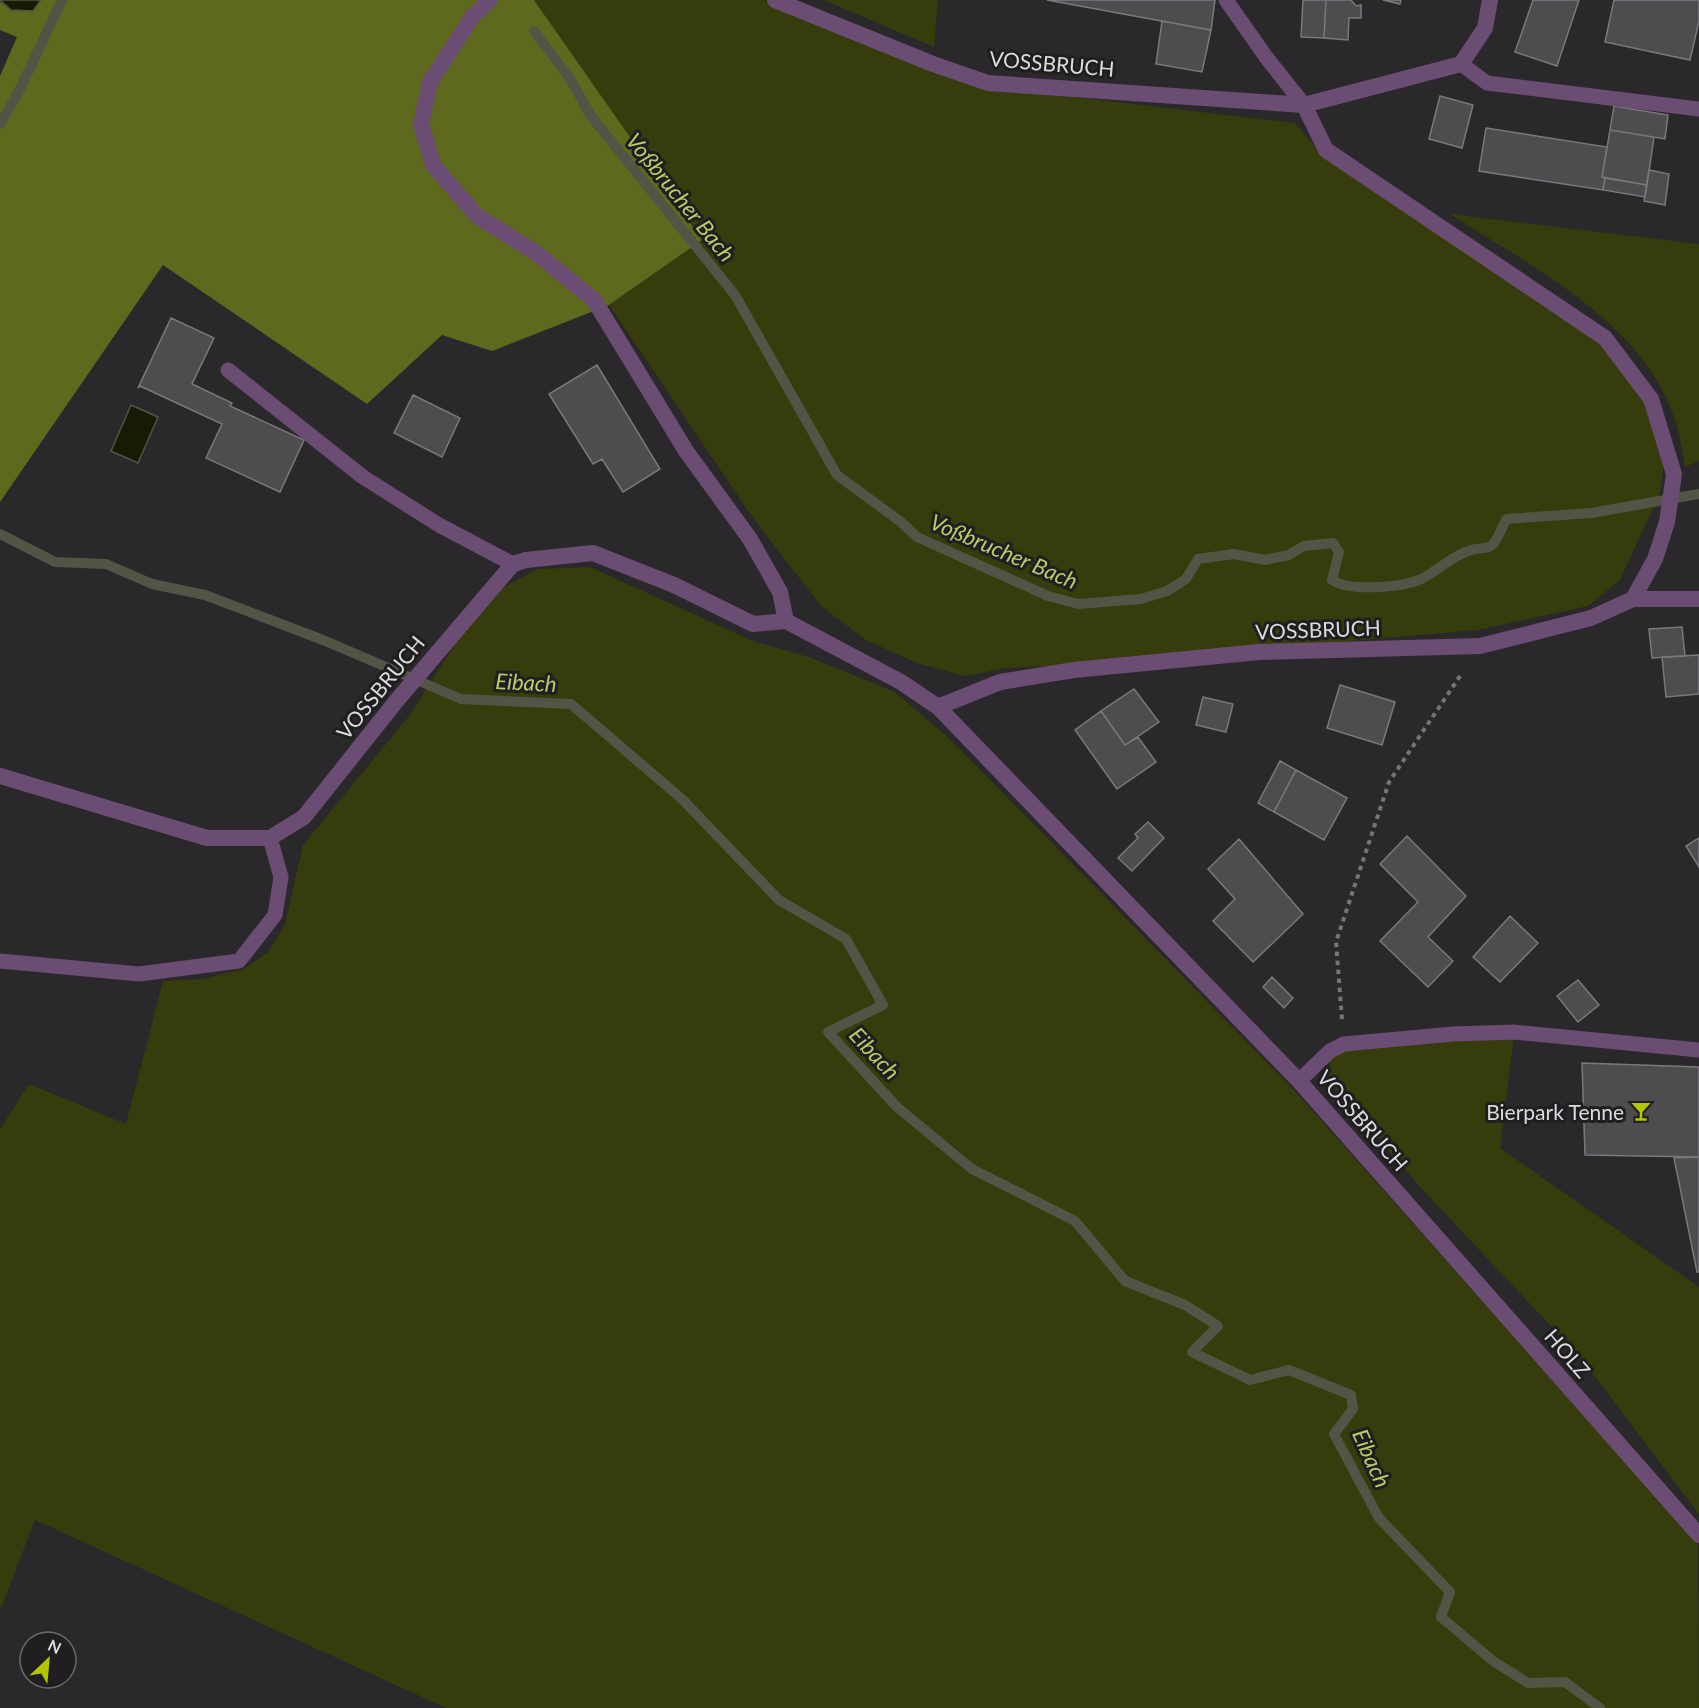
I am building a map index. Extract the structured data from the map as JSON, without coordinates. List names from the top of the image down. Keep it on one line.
{"streets":{"street":["VOSSBRUCH","HOLZ"]},"crossings":[["VOSSBRUCH","HOLZ"]],"water":["Voßbrucher Bach","Eibach"],"places":{"bar":["Bierpark Tenne"]},"north":"top right"}
